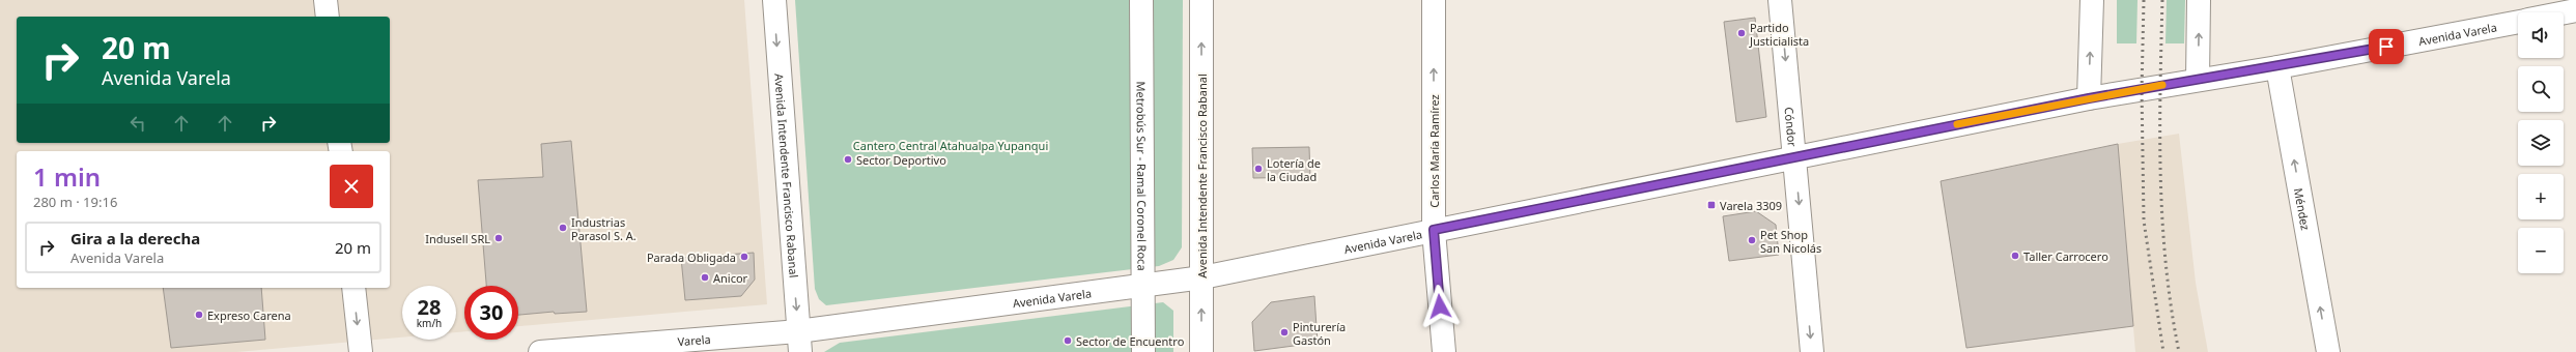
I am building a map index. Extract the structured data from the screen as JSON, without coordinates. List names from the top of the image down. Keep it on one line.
{"streets":{"main road":["Avenida Varela","Cóndor","Carlos María Ramírez","Avenida Intendente Francisco Rabanal","Metrobús Sur - Ramal Coronel Roca","Méndez","Varela"]},"crossings":[["Avenida Varela","Cóndor"],["Avenida Varela","Carlos María Ramírez"],["Avenida Varela","Avenida Intendente Francisco Rabanal"],["Avenida Varela","Metrobús Sur - Ramal Coronel Roca"],["Avenida Varela","Méndez"],["Avenida Varela","Varela"],["Avenida Intendente Francisco Rabanal","Varela"]],"one_way":["Cóndor","Carlos María Ramírez","Méndez"],"parks":["Cantero Central Atahualpa Yupanqui"],"places":{"other":["Partido Justicialista","Sector Deportivo","Lotería de la Ciudad","Industrias Parasol S. A.","Indusell SRL","Pet Shop San Nicolás","Taller Carrocero","Parada Obligada","Anicor","Expreso Carena","Pinturería Gastón","Sector de Encuentro"],"transit":["Varela 3309"]},"page":{"map_buttons":["+","−"],"turn":["20 m","Avenida Varela"],"heading":["1 min","280 m · 19:16"],"list":[{"name":"Gira a la derecha","note":"Avenida Varela","value":"20 m"}],"speed":"28 km/h","limit":"30"}}
